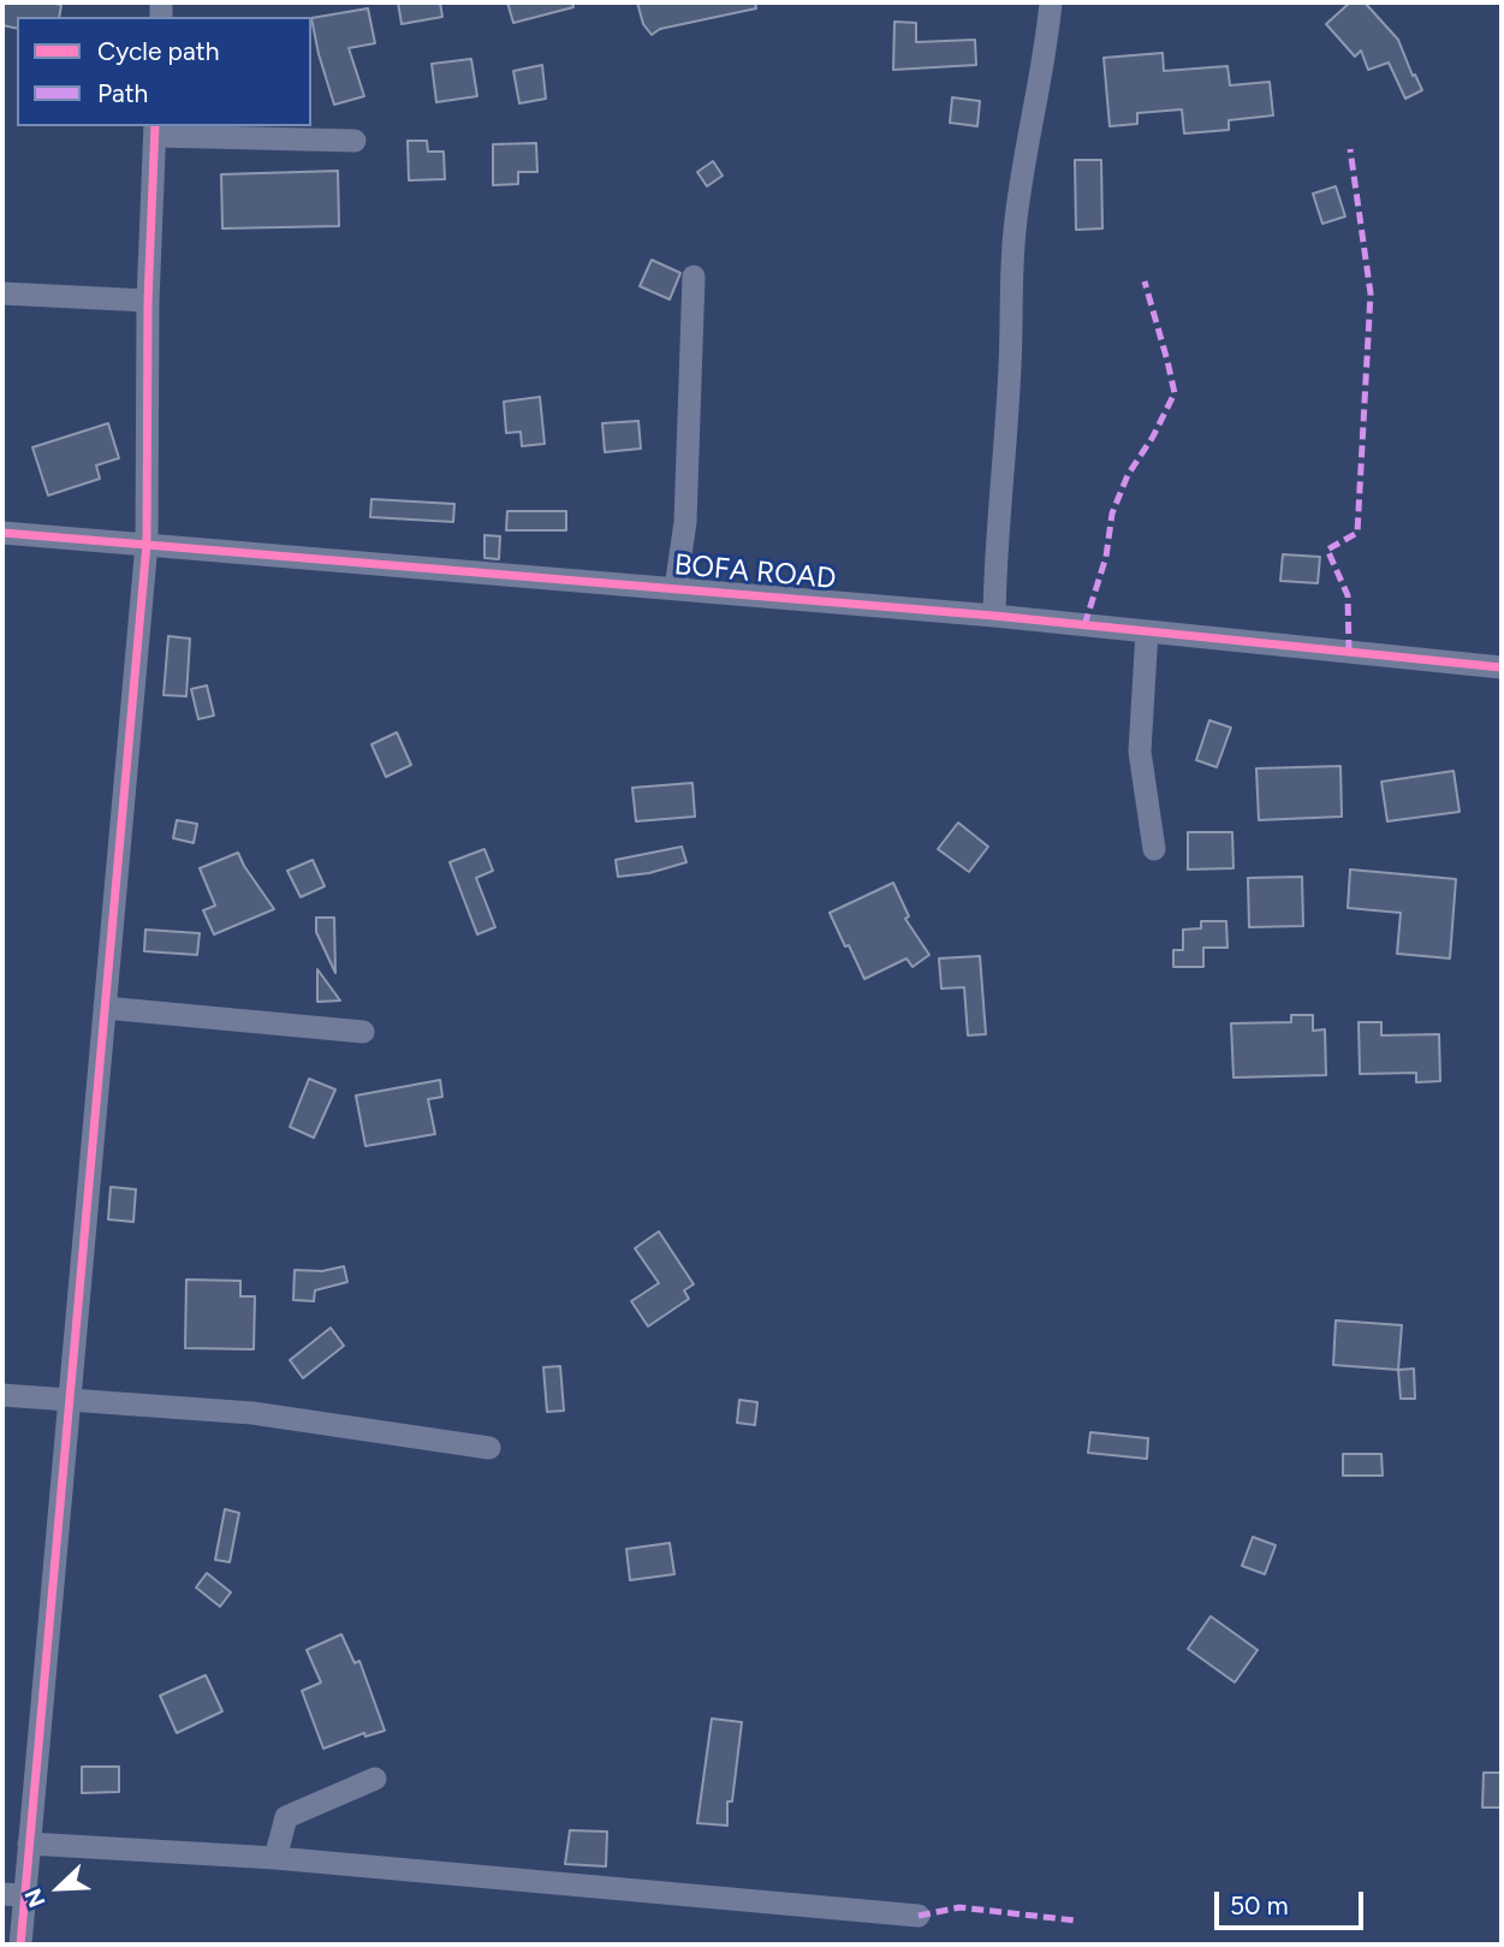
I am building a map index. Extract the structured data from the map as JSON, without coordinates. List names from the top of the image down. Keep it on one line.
{"streets":{"street":["BOFA ROAD"]},"legend":["Cycle path","Path"],"scale_bar":"50 m","north":"bottom left"}
